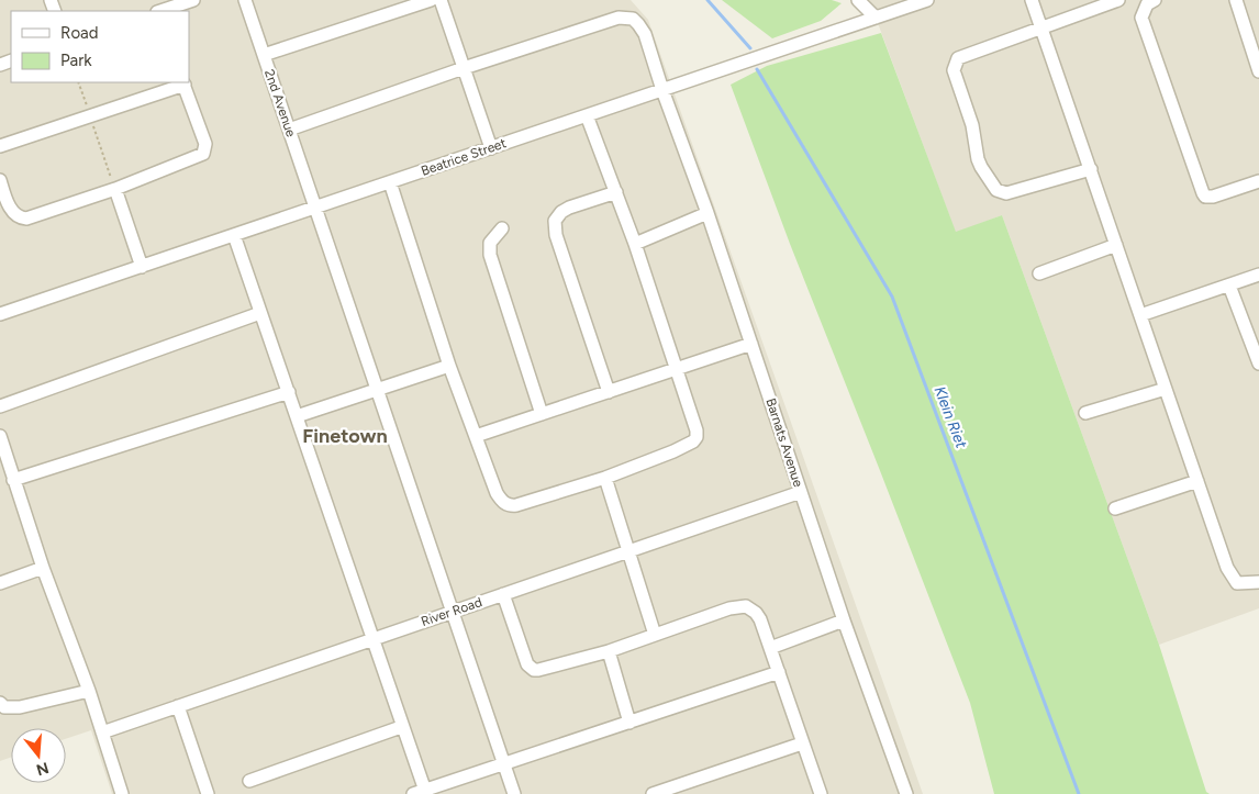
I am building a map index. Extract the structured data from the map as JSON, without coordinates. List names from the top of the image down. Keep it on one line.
{"streets":{"street":["2nd Avenue","Beatrice Street","Barnats Avenue","River Road"]},"crossings":[["2nd Avenue","Beatrice Street"],["2nd Avenue","River Road"],["Beatrice Street","Barnats Avenue"],["Barnats Avenue","River Road"]],"districts":["Finetown"],"water":["Klein Riet"],"legend":["Road","Park"],"north":"bottom"}
